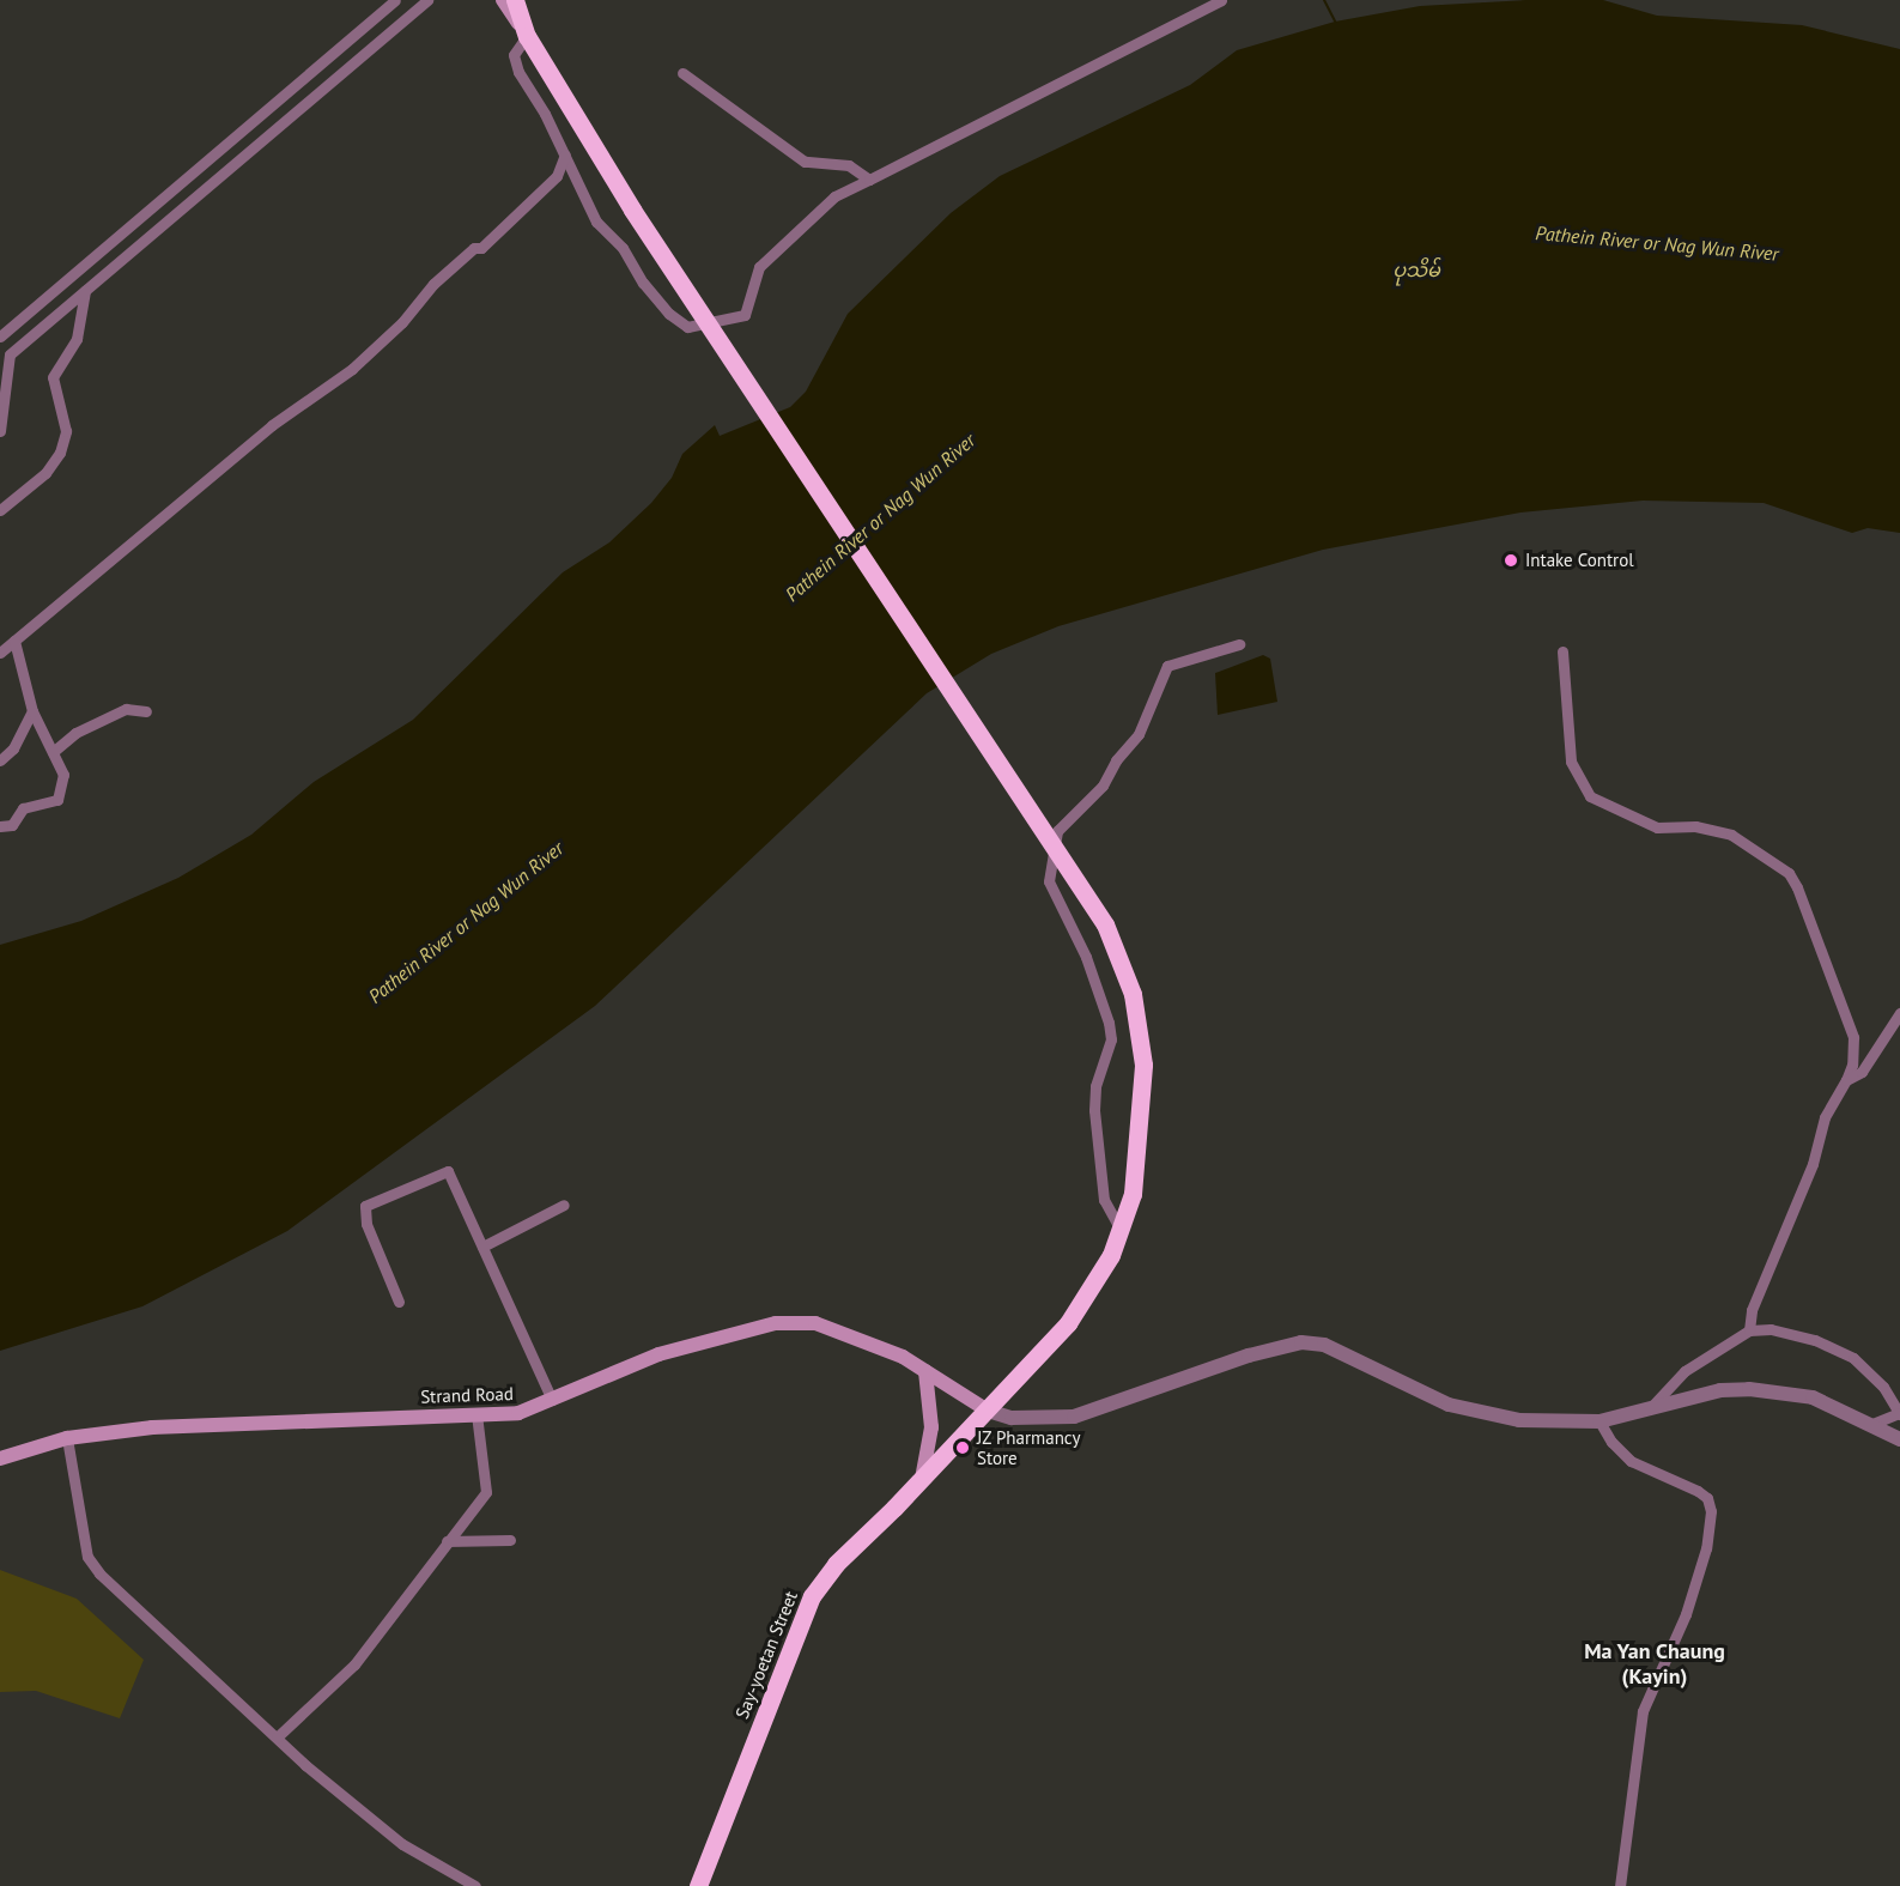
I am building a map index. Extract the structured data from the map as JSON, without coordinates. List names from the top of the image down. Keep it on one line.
{"streets":{"highway":["Say-yoetan Street"],"main road":["Strand Road"]},"crossings":[["Strand Road","Say-yoetan Street"]],"districts":["Ma Yan Chaung (Kayin)"],"water":["Pathein River or Nag Wun River","ပုသိမ်"],"places":["Intake Control","JZ Pharmancy Store"]}
